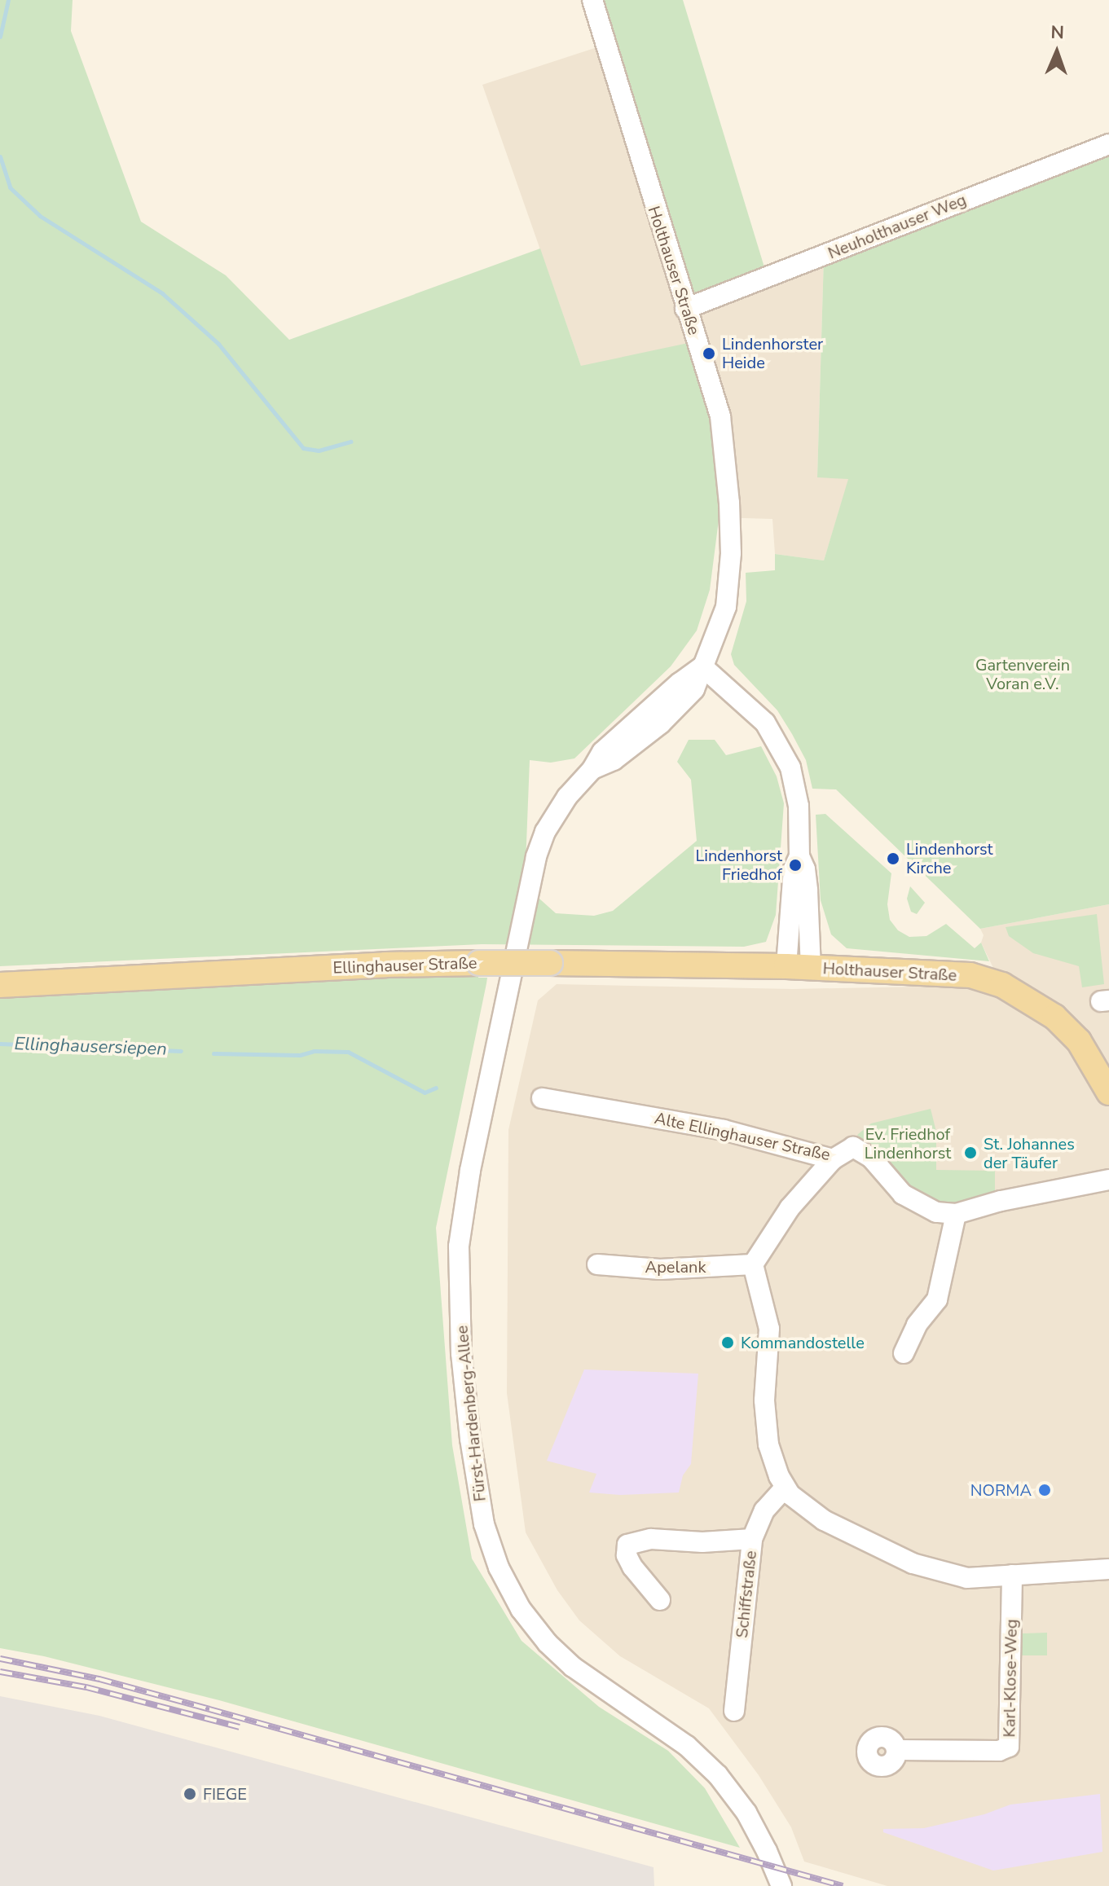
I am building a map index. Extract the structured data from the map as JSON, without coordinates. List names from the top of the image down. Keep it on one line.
{"streets":{"main road":["Holthauser Straße","Ellinghauser Straße"],"street":["Neuholthauser Weg","Alte Ellinghauser Straße","Apelank","Fürst-Hardenberg-Allee","Schiffstraße","Karl-Klose-Weg"]},"crossings":[["Neuholthauser Weg","Holthauser Straße"],["Holthauser Straße","Ellinghauser Straße"],["Holthauser Straße","Fürst-Hardenberg-Allee"]],"water":["Ellinghausersiepen"],"parks":["Gartenverein Voran e.V.","Ev. Friedhof Lindenhorst"],"places":["Lindenhorster Heide","Lindenhorst Kirche","Lindenhorst Friedhof","St. Johannes der Täufer","Kommandostelle","NORMA","FIEGE"],"north":"top"}
